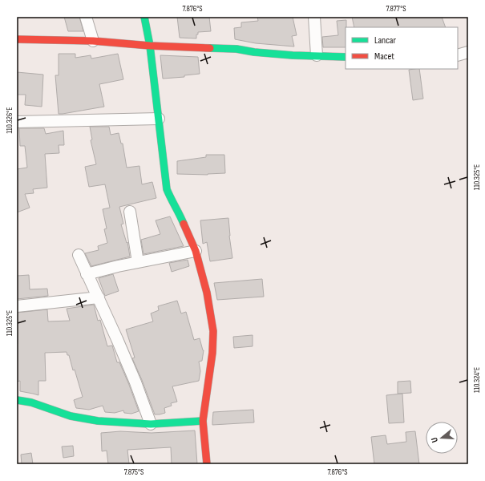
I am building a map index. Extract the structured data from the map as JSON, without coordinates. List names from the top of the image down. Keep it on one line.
{"legend":["Lancar","Macet"],"north":"left","coordinates":["7.876°S","7.877°S","110.326°E","110.325°E","110.324°E","7.875°S"]}
